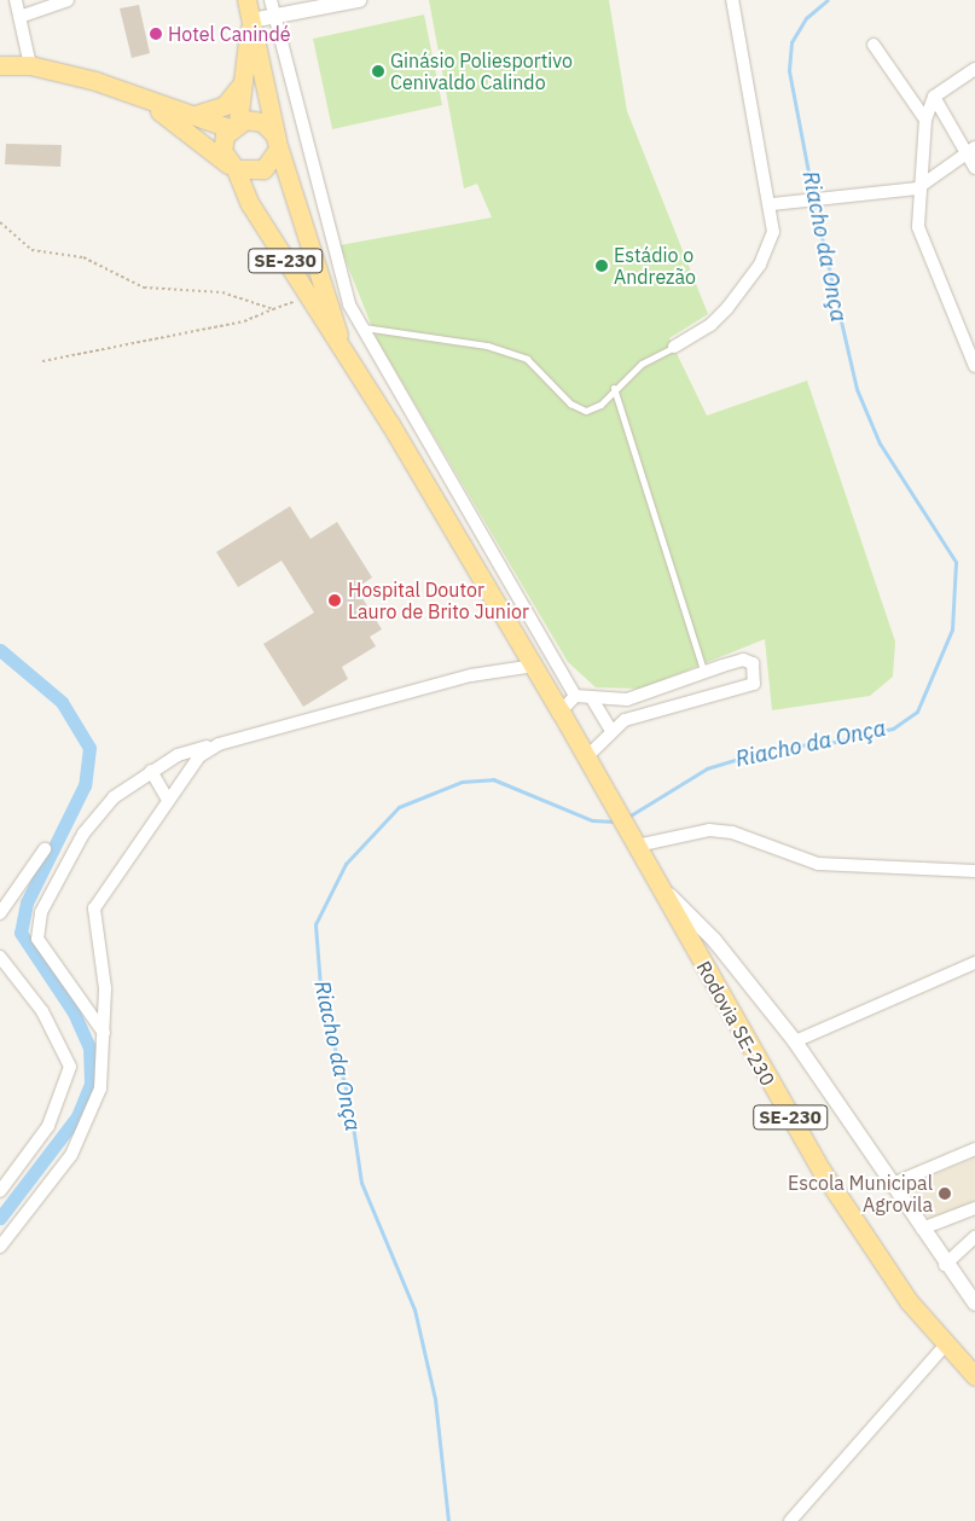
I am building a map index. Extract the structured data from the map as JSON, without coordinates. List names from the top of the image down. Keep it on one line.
{"streets":{"main road":["SE-230","Rodovia SE-230"]},"crossings":[["SE-230","Rodovia SE-230"]],"water":["Riacho da Onça"],"places":["Hotel Canindé","Ginásio Poliesportivo Cenivaldo Calindo","Estádio o Andrezão","Hospital Doutor Lauro de Brito Junior","Escola Municipal Agrovila"]}
